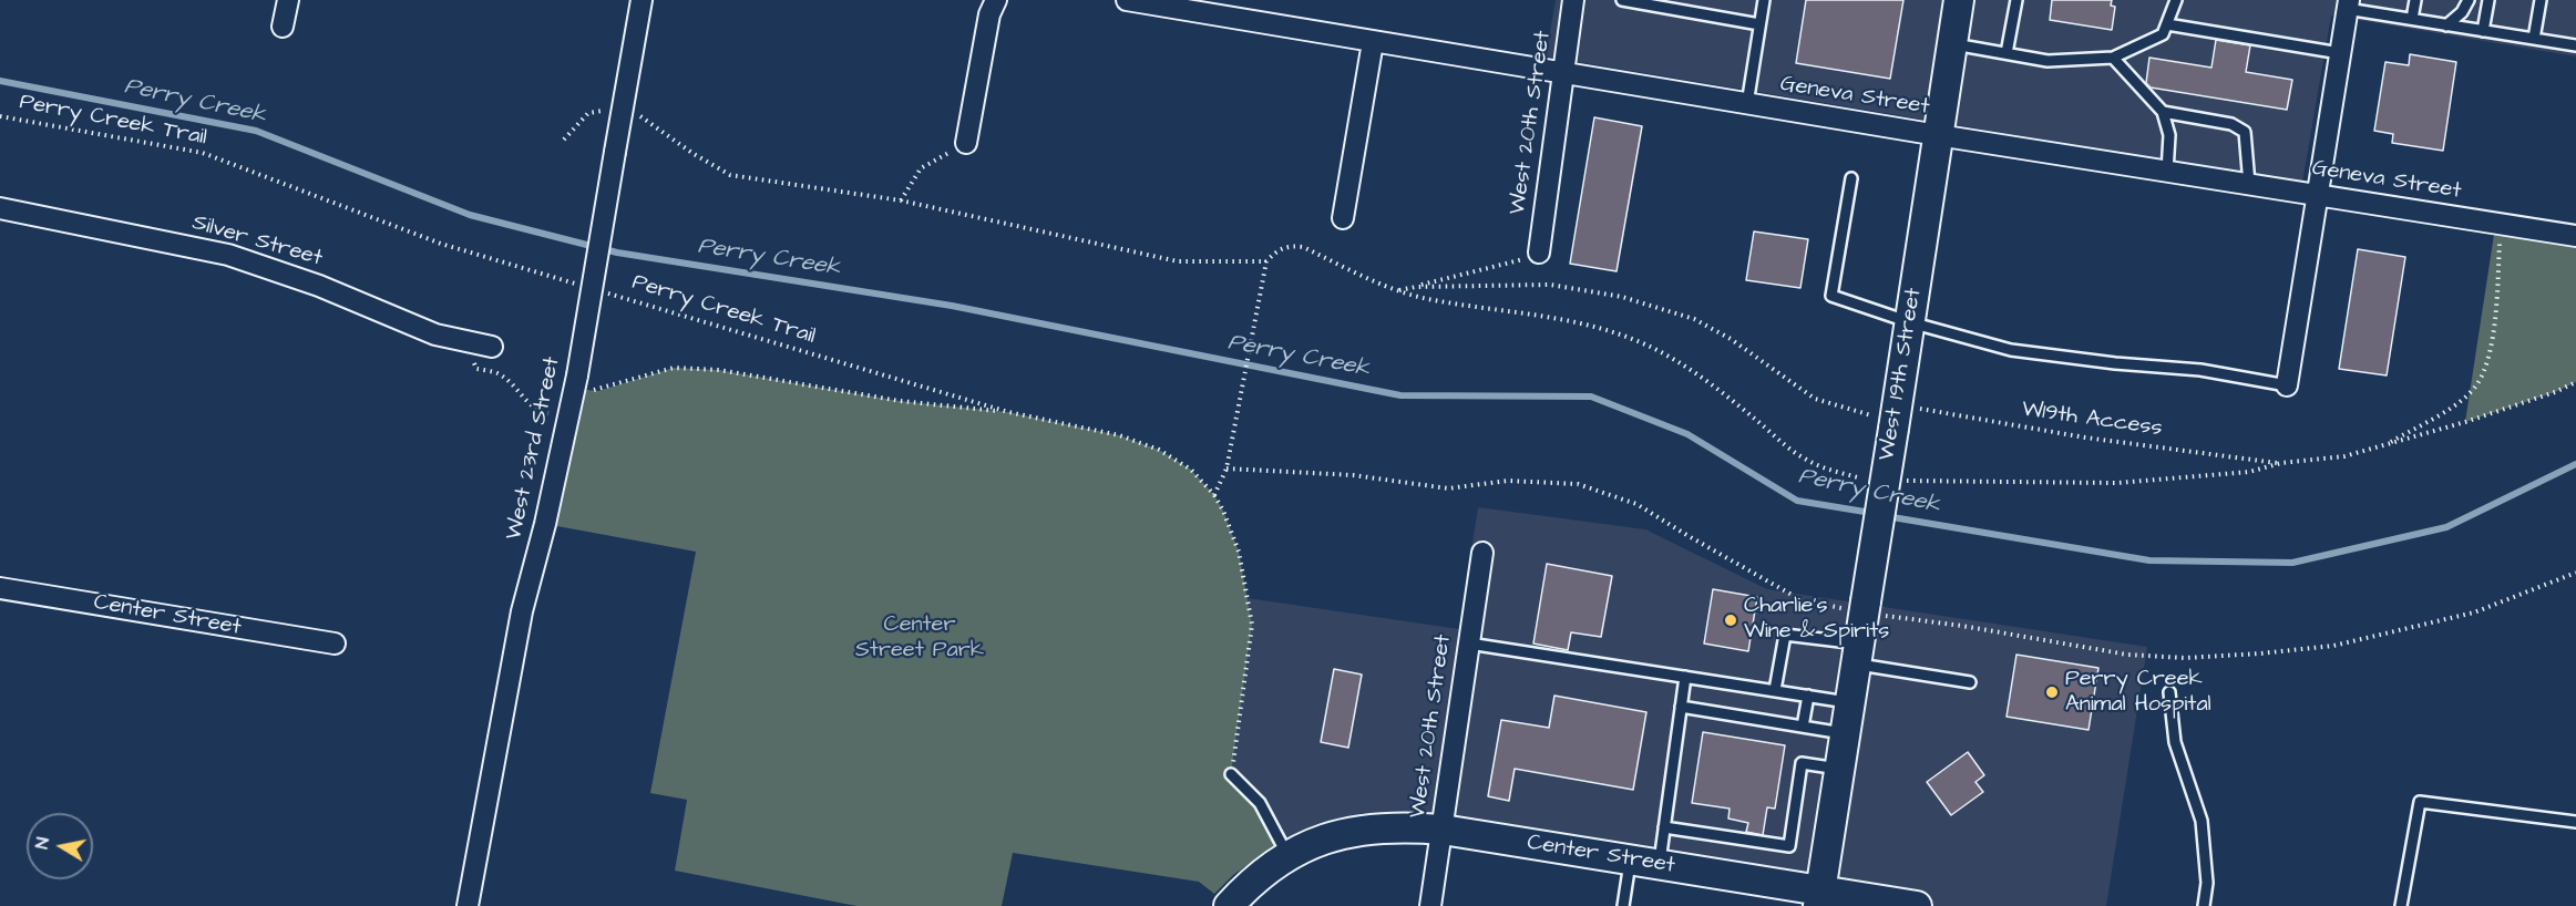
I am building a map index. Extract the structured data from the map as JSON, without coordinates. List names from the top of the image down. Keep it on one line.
{"streets":{"main road":["West 19th Street","Center Street"],"street":["Geneva Street","West 20th Street","Silver Street","West 23rd Street"],"path":["Perry Creek Trail","W19th Access"]},"crossings":[["Geneva Street","West 20th Street"],["Geneva Street","West 19th Street"],["West 20th Street","Center Street"],["West 19th Street","W19th Access"],["West 19th Street","Center Street"]],"water":["Perry Creek"],"parks":["Center Street Park"],"places":["Charlie's Wine & Spirits","Perry Creek Animal Hospital"],"north":"left"}
